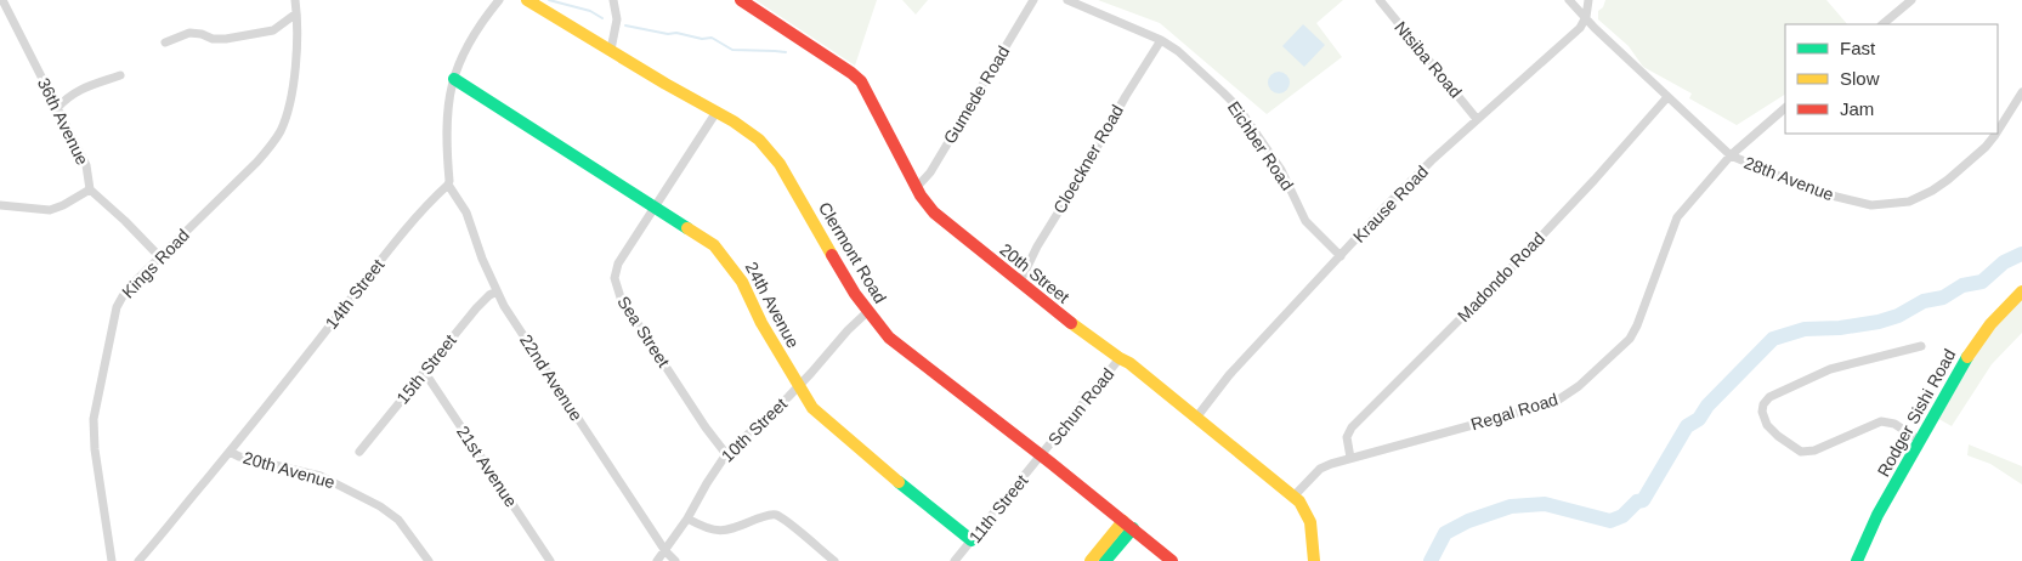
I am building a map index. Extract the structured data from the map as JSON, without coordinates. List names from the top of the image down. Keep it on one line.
{"streets":{"street":["Ntsiba Road","Gumede Road","36th Avenue","Eichber Road","Cloeckner Road","28th Avenue","Krause Road","Clermont Road","Kings Road","20th Street","Madondo Road","14th Street","24th Avenue","Sea Street","15th Street","22nd Avenue","Schun Road","Regal Road","Rodger Sishi Road","10th Street","21st Avenue","20th Avenue","11th Street"]},"crossings":[["Ntsiba Road","Krause Road"],["Gumede Road","20th Street"],["36th Avenue","Kings Road"],["Eichber Road","Cloeckner Road"],["Eichber Road","Krause Road"],["Cloeckner Road","20th Street"],["28th Avenue","Krause Road"],["28th Avenue","Madondo Road"],["28th Avenue","Regal Road"],["Krause Road","20th Street"],["Clermont Road","Sea Street"],["Clermont Road","Schun Road"],["Clermont Road","10th Street"],["Clermont Road","11th Street"],["20th Street","Schun Road"],["20th Street","Regal Road"],["Madondo Road","Regal Road"],["14th Street","22nd Avenue"],["14th Street","20th Avenue"],["24th Avenue","Sea Street"],["24th Avenue","10th Street"],["24th Avenue","11th Street"],["Sea Street","10th Street"],["15th Street","22nd Avenue"],["15th Street","21st Avenue"],["22nd Avenue","10th Street"],["Schun Road","11th Street"]],"legend":["Fast","Slow","Jam"]}
